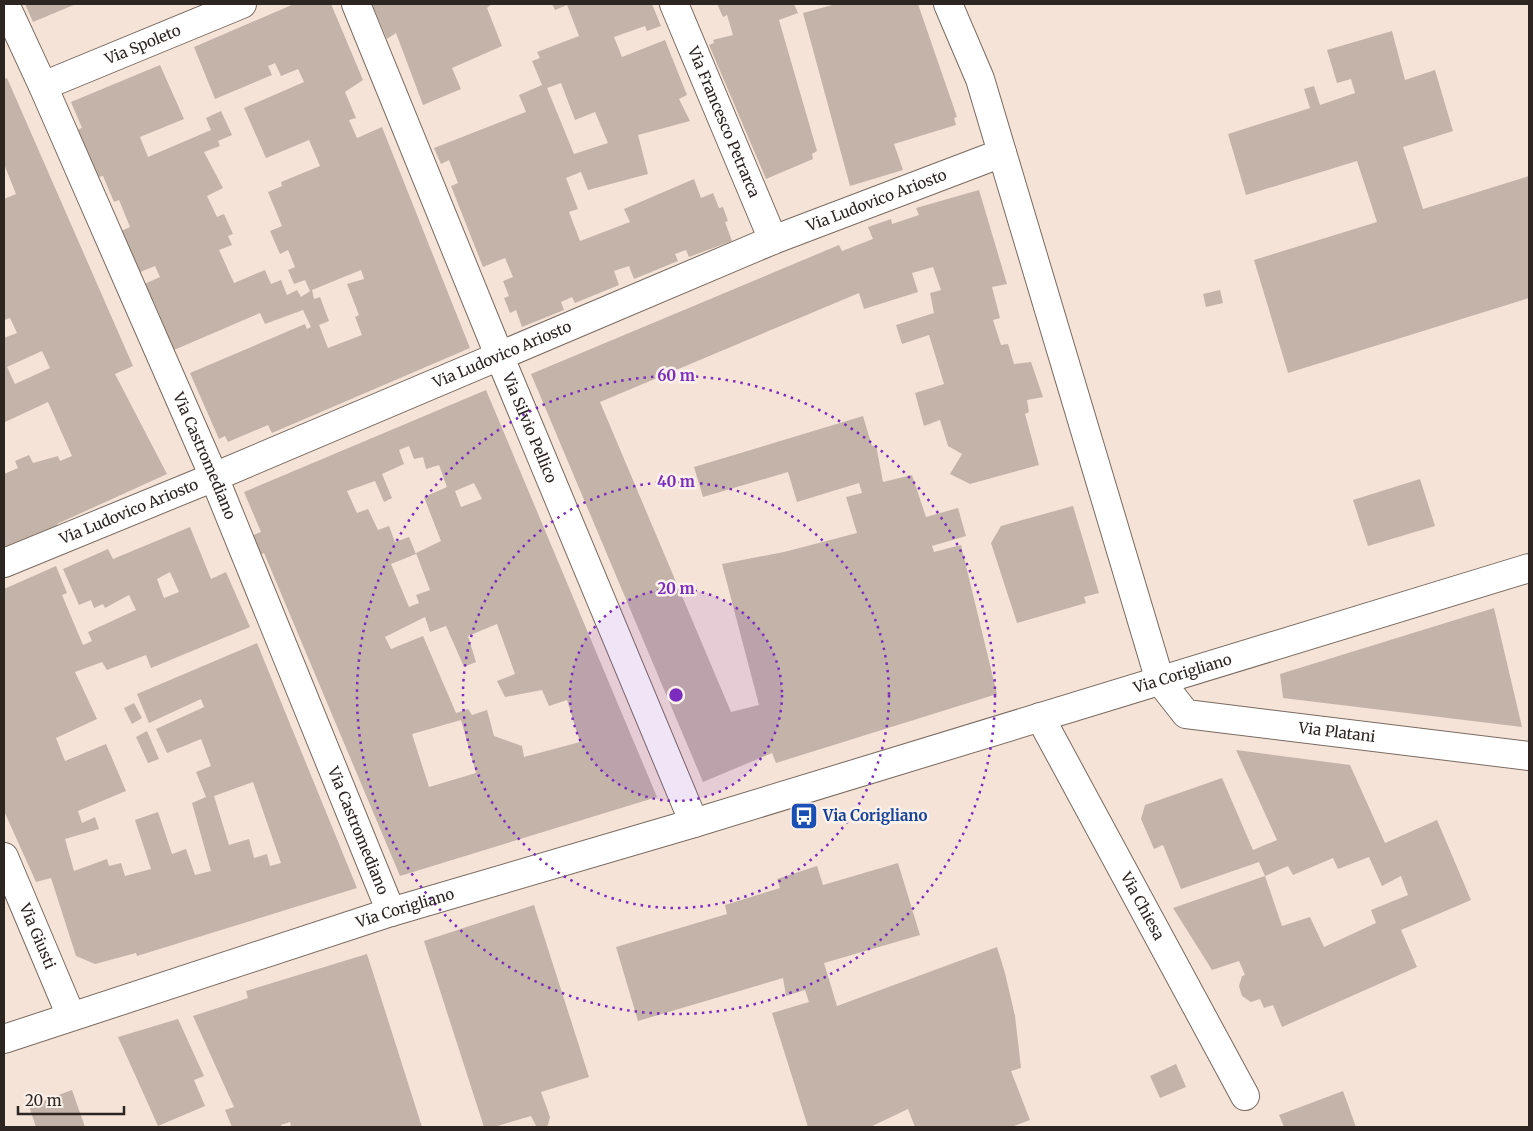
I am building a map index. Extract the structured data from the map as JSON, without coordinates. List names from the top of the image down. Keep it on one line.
{"streets":{"street":["Via Spoleto","Via Francesco Petrarca","Via Ludovico Ariosto","Via Silvio Pellico","Via Castromediano","Via Corigliano","Via Platani","Via Chiesa","Via Giusti"]},"crossings":[["Via Spoleto","Via Castromediano"],["Via Francesco Petrarca","Via Ludovico Ariosto"],["Via Ludovico Ariosto","Via Silvio Pellico"],["Via Ludovico Ariosto","Via Castromediano"],["Via Silvio Pellico","Via Corigliano"],["Via Castromediano","Via Corigliano"],["Via Corigliano","Via Platani"],["Via Corigliano","Via Chiesa"],["Via Corigliano","Via Giusti"]],"places":{"bus stop":["Via Corigliano"]},"scale_bar":"20 m","rings":["60 m","40 m","20 m"]}
